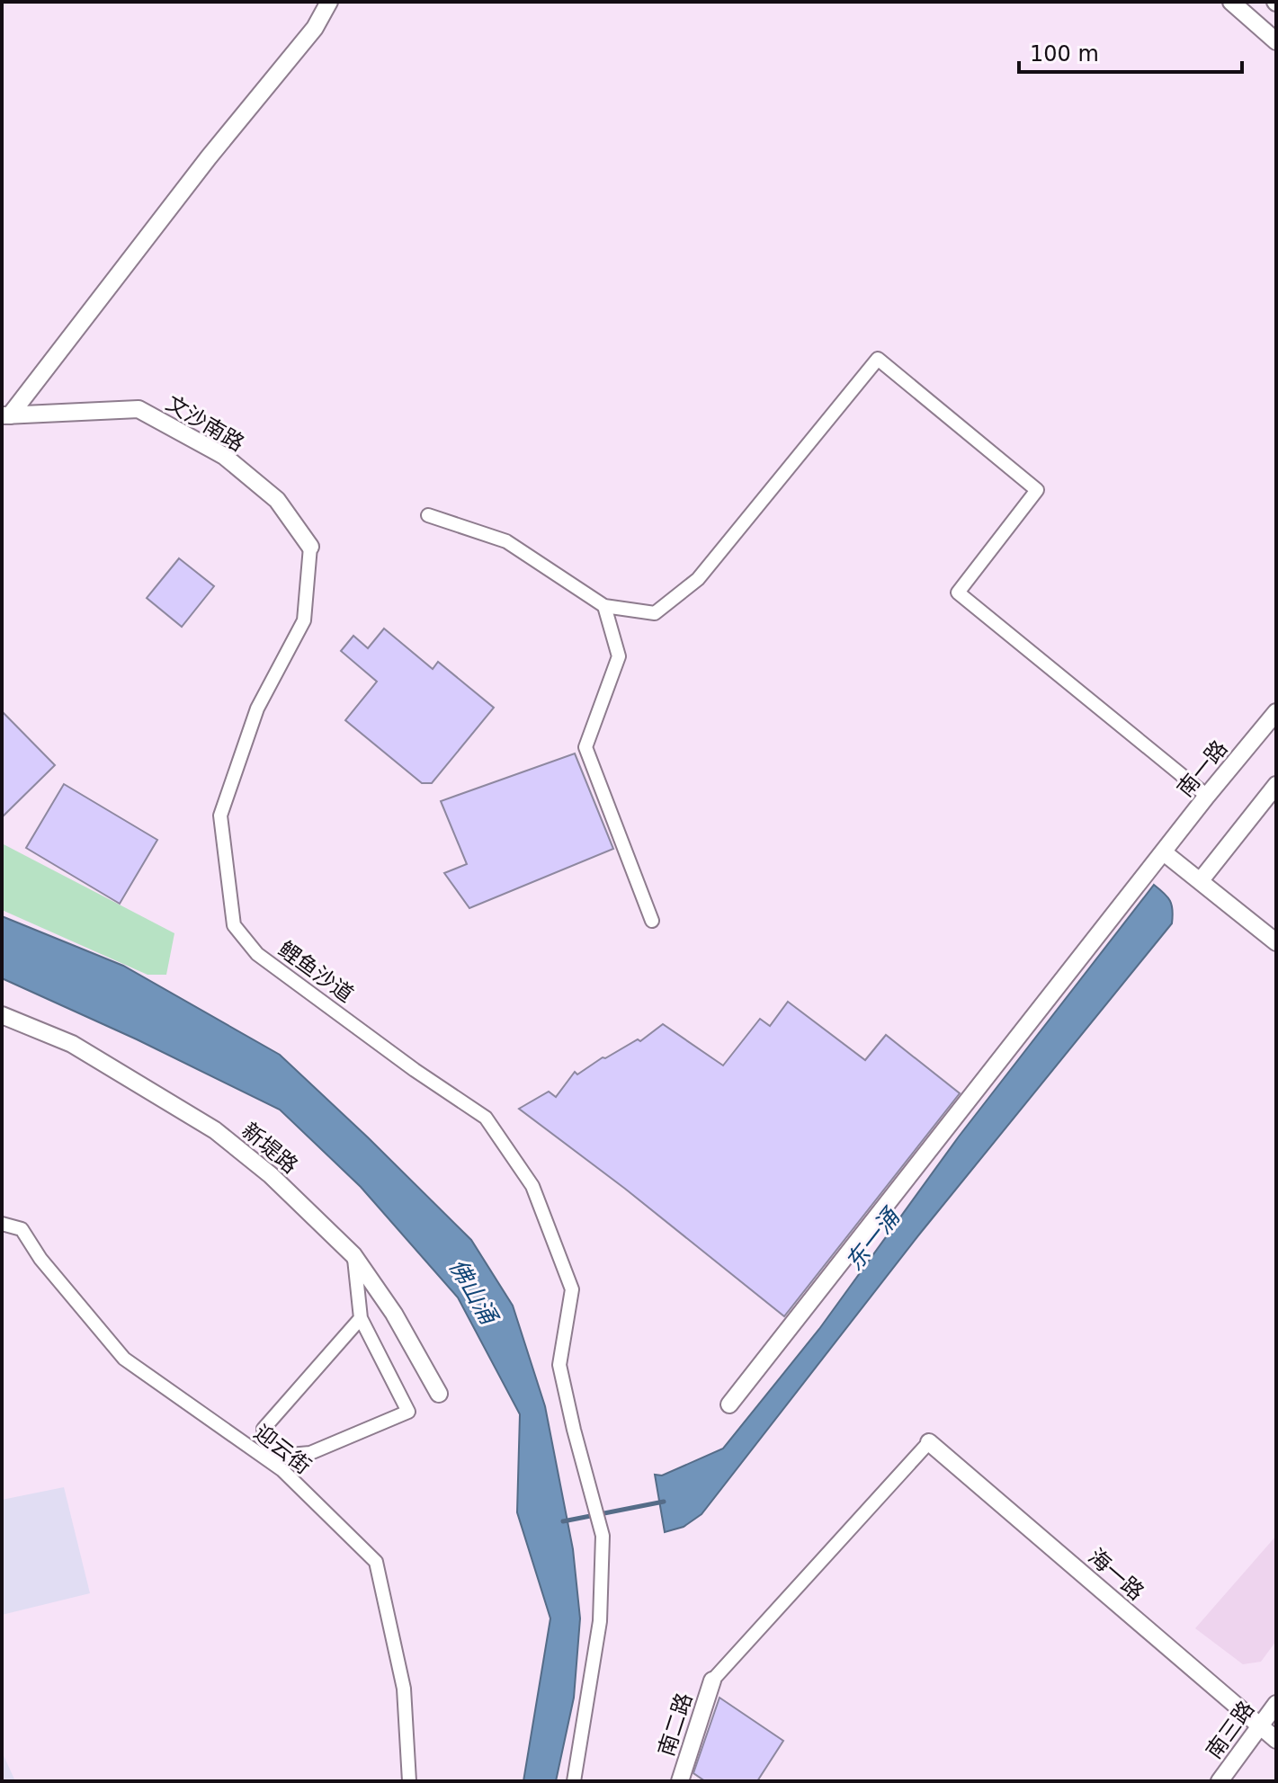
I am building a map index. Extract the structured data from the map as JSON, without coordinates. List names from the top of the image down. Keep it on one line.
{"streets":{"street":["文沙南路","南一路","鲤鱼沙道","新堤路","迎云街","海一路","南二路","南三路"]},"crossings":[["文沙南路","鲤鱼沙道"],["海一路","南三路"]],"water":["东一涌","佛山涌"],"scale_bar":"100 m"}
